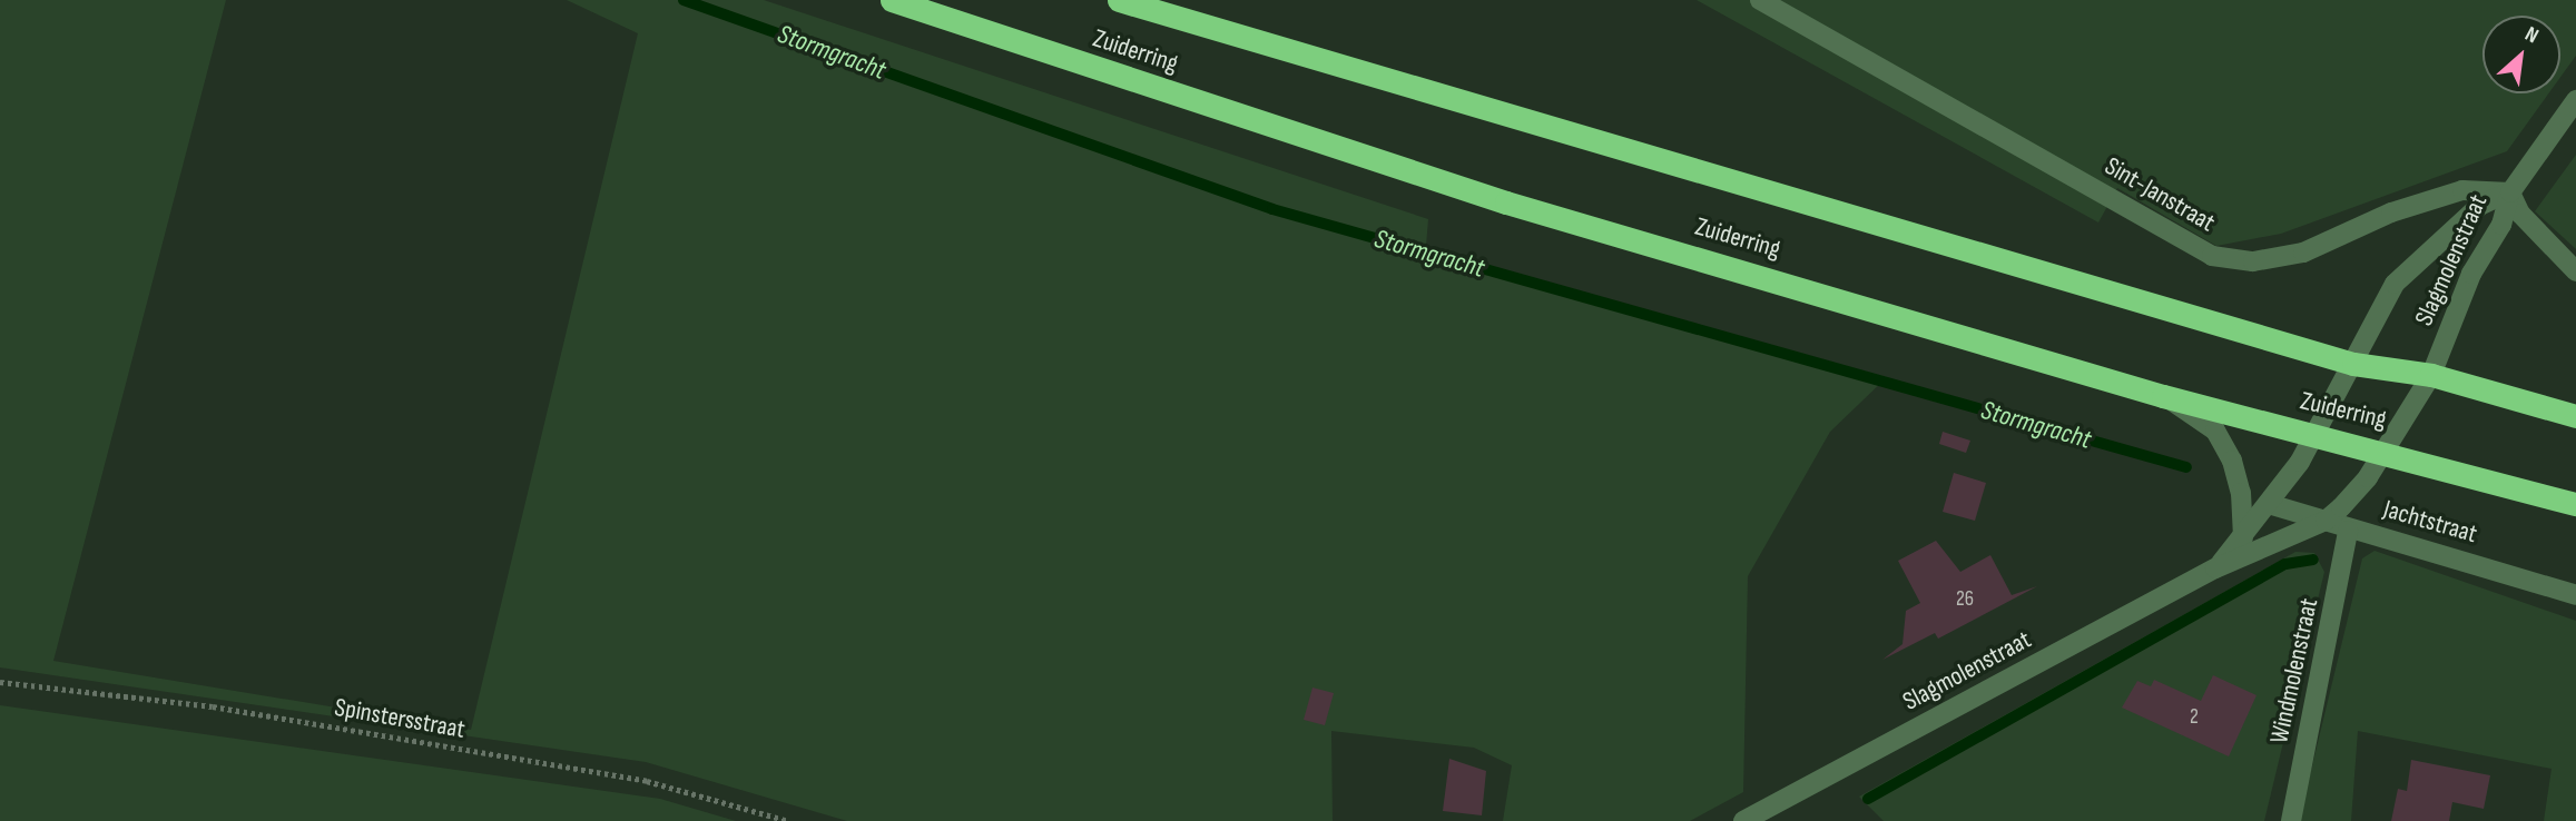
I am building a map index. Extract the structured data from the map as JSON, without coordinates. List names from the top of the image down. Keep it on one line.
{"streets":{"highway":["Zuiderring"],"street":["Sint-Janstraat","Slagmolenstraat","Jachtstraat","Windmolenstraat"],"path":["Spinstersstraat"]},"crossings":[["Zuiderring","Slagmolenstraat"],["Sint-Janstraat","Slagmolenstraat"],["Slagmolenstraat","Jachtstraat"],["Jachtstraat","Windmolenstraat"]],"water":["Stormgracht"],"house_numbers":["26","2"],"north":"top right"}
